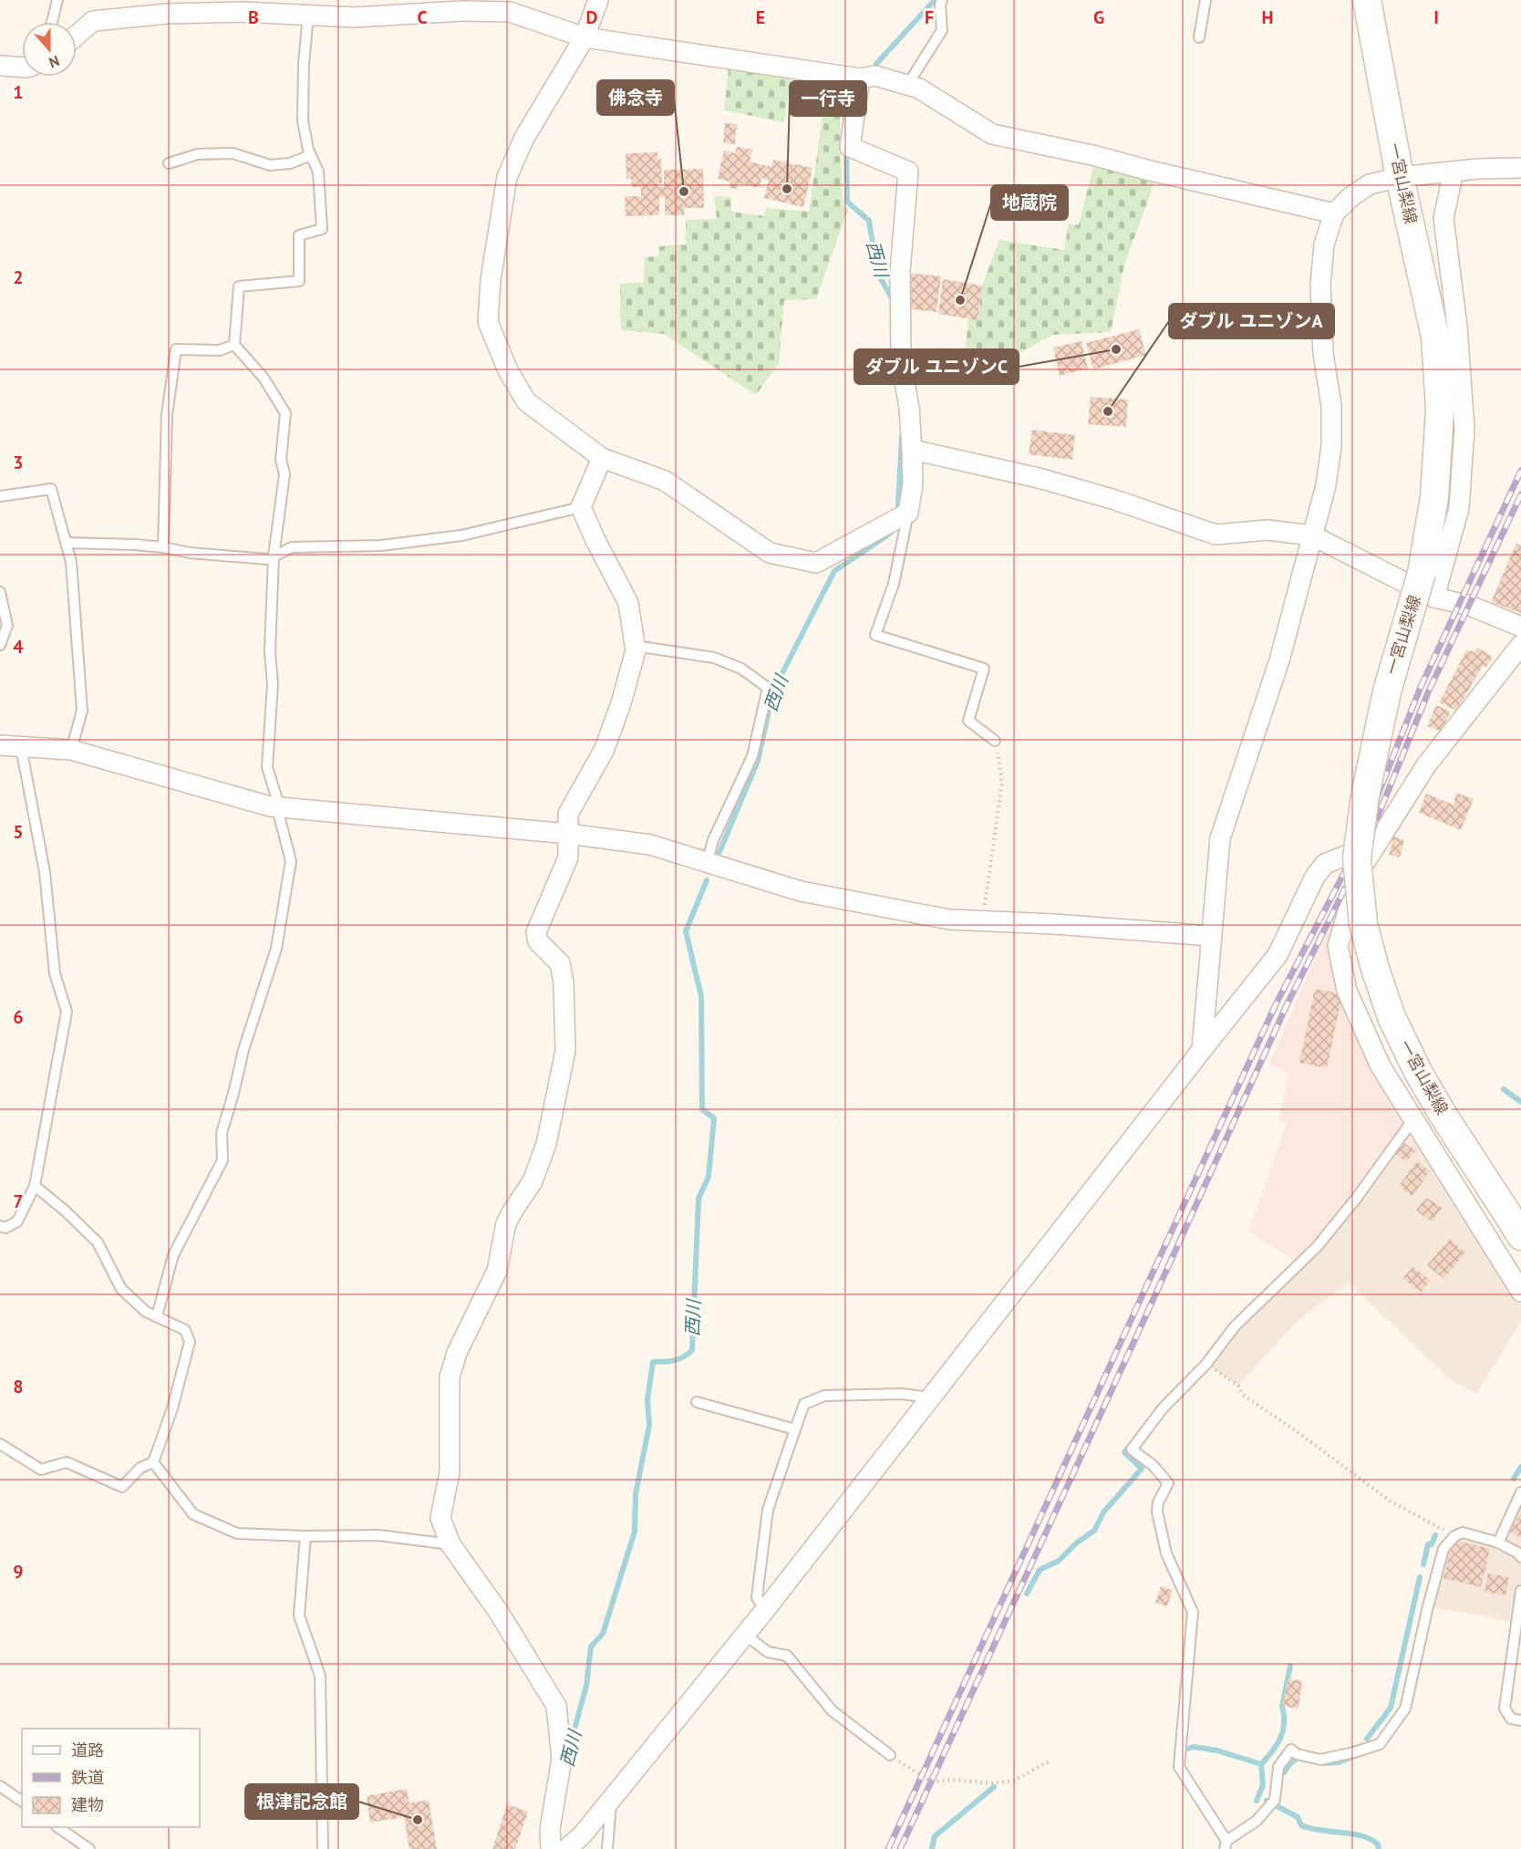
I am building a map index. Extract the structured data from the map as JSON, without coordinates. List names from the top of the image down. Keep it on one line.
{"streets":{"main road":["一宮山梨線"]},"water":["西川"],"places":["一行寺","佛念寺","地蔵院","ダブル ユニゾンC","ダブル ユニゾンA","根津記念館"],"legend":["道路","鉄道","建物"],"north":"bottom","grid":{"columns":["B","C","D","E","F","G","H","I"],"rows":["1","2","3","4","5","6","7","8","9"]}}
